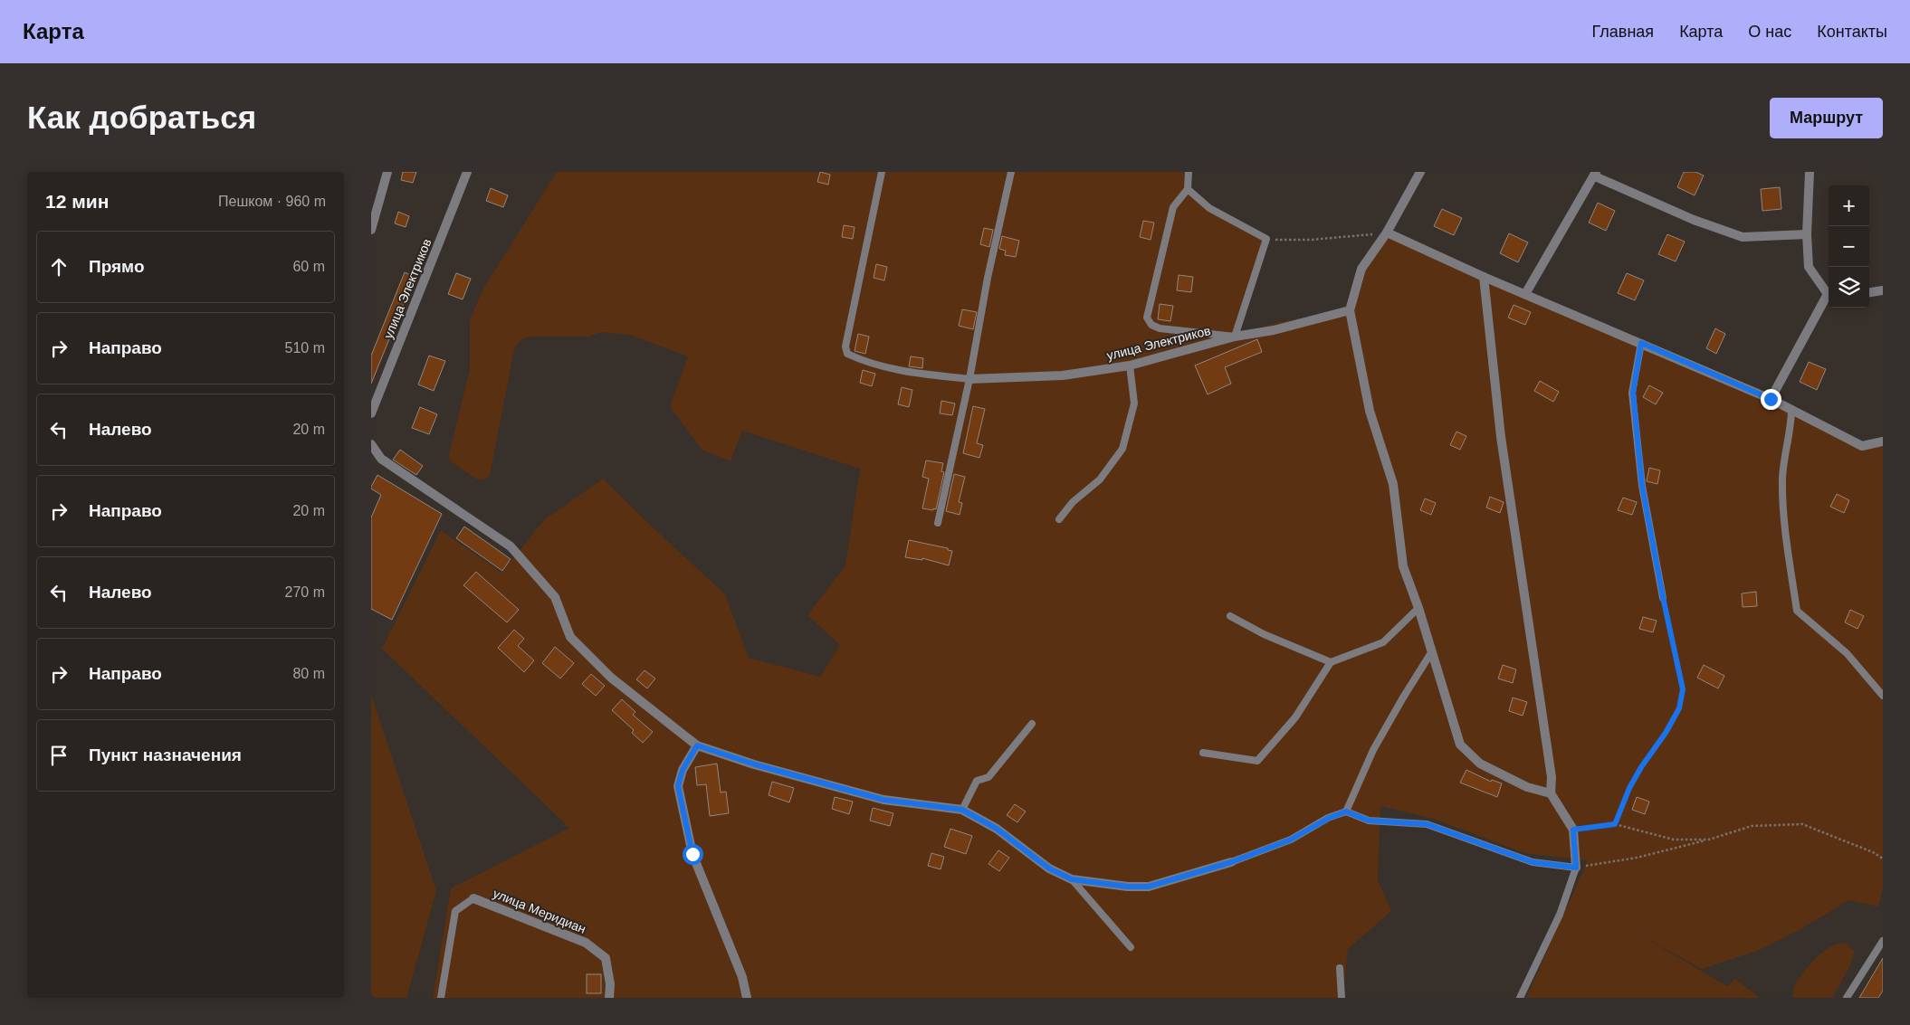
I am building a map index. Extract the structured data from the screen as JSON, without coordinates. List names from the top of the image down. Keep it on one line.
{"streets":{"street":["улица Электриков","улица Меридиан"]},"page":{"header":"Карта","nav":["Главная","Карта","О нас","Контакты"],"buttons":"Маршрут","title":"Как добраться","heading":["12 мин","Пешком · 960 m"],"map_buttons":["+","−"],"list":[["Прямо","60 m"],["Направо","510 m"],["Налево","20 m"],["Направо","20 m"],["Налево","270 m"],["Направо","80 m"],"Пункт назначения"]}}
